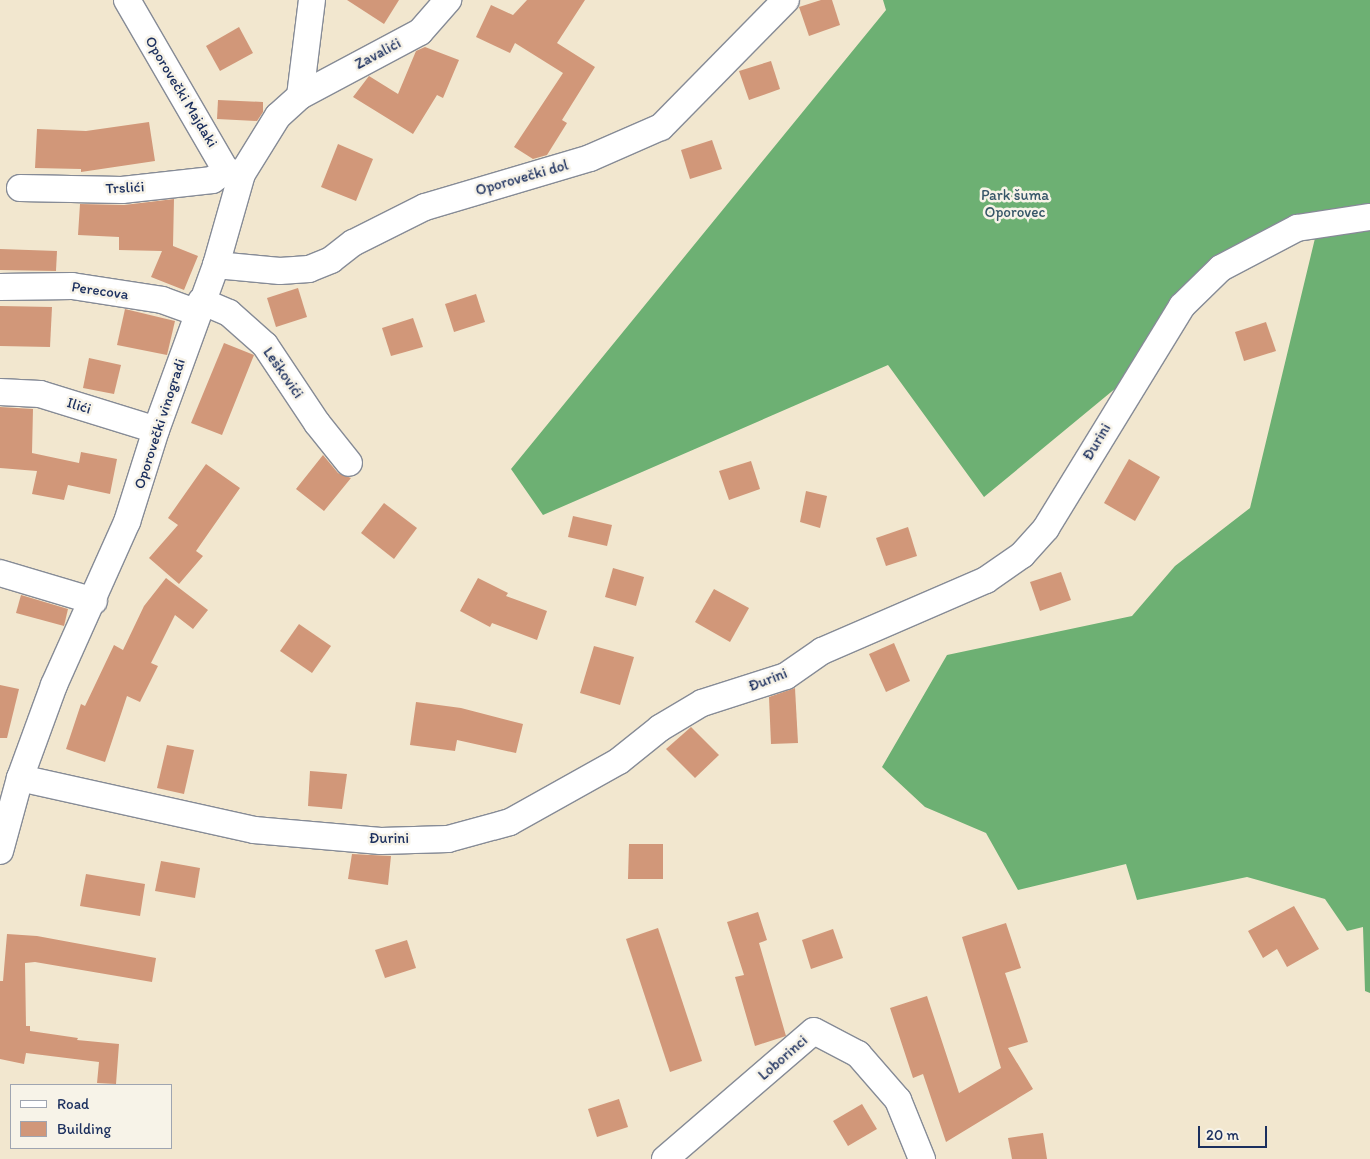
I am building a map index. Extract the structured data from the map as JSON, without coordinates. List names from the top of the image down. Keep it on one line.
{"streets":{"street":["Zavalići","Oporovečki Majdaki","Oporovečki dol","Trslići","Perecova","Leškovići","Ilići","Oporovečki vinogradi","Đurini","Loborinci"]},"crossings":[["Zavalići","Oporovečki vinogradi"],["Oporovečki Majdaki","Trslići"],["Oporovečki Majdaki","Oporovečki vinogradi"],["Oporovečki dol","Oporovečki vinogradi"],["Trslići","Oporovečki vinogradi"],["Perecova","Leškovići"],["Perecova","Oporovečki vinogradi"],["Leškovići","Oporovečki vinogradi"],["Ilići","Oporovečki vinogradi"],["Oporovečki vinogradi","Đurini"]],"parks":["Park šuma Oporovec"],"legend":["Road","Building"],"scale_bar":"20 m"}
